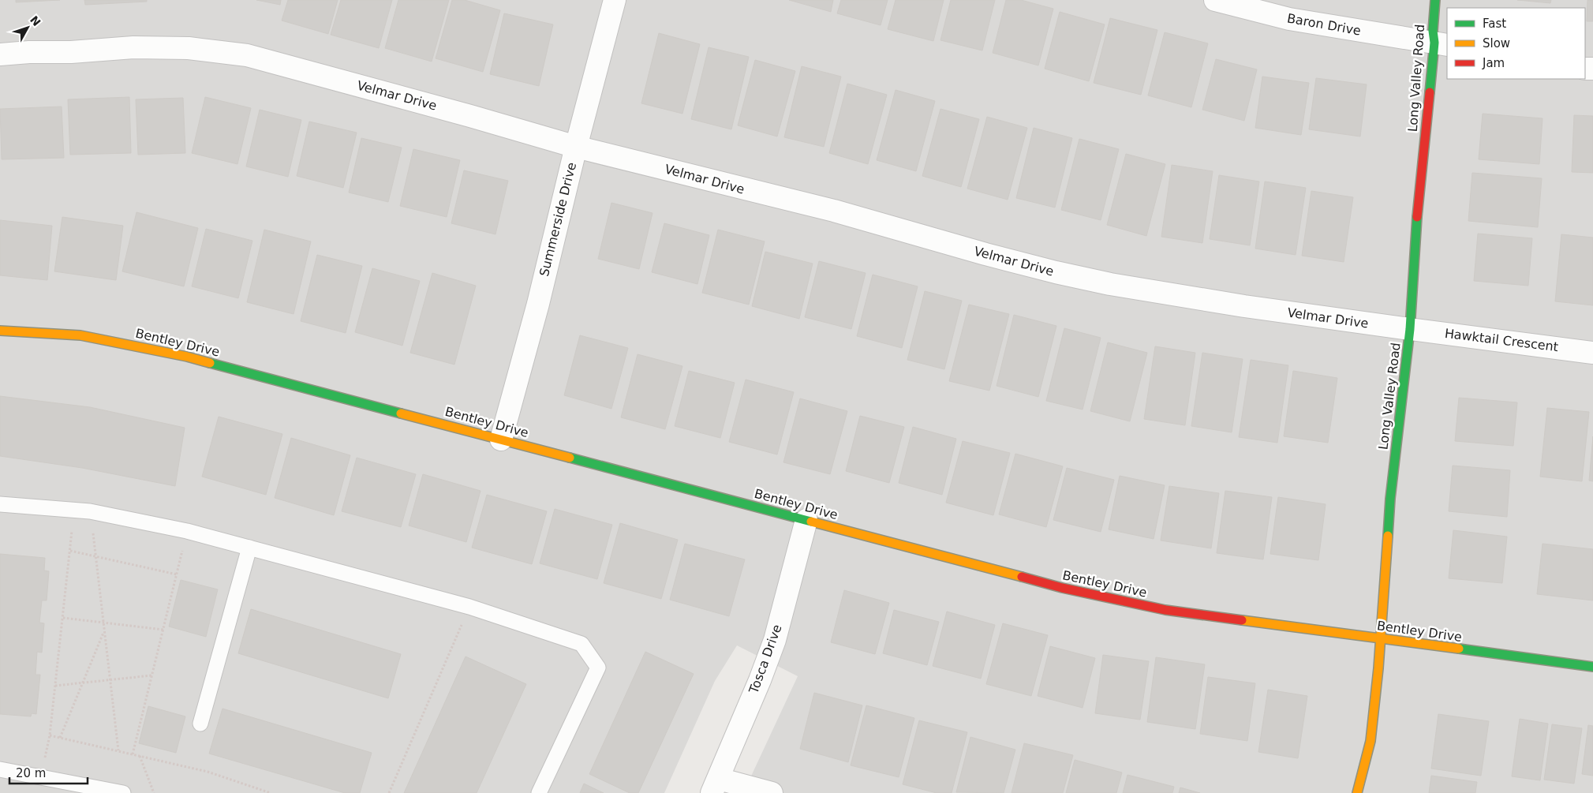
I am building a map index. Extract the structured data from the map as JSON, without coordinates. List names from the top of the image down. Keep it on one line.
{"streets":{"street":["Baron Drive","Long Valley Road","Velmar Drive","Summerside Drive","Hawktail Crescent","Bentley Drive","Tosca Drive"]},"crossings":[["Baron Drive","Long Valley Road"],["Long Valley Road","Velmar Drive"],["Long Valley Road","Hawktail Crescent"],["Long Valley Road","Bentley Drive"],["Velmar Drive","Summerside Drive"],["Velmar Drive","Hawktail Crescent"],["Summerside Drive","Bentley Drive"],["Bentley Drive","Tosca Drive"]],"legend":["Fast","Slow","Jam"],"scale_bar":"20 m","north":"top right"}
